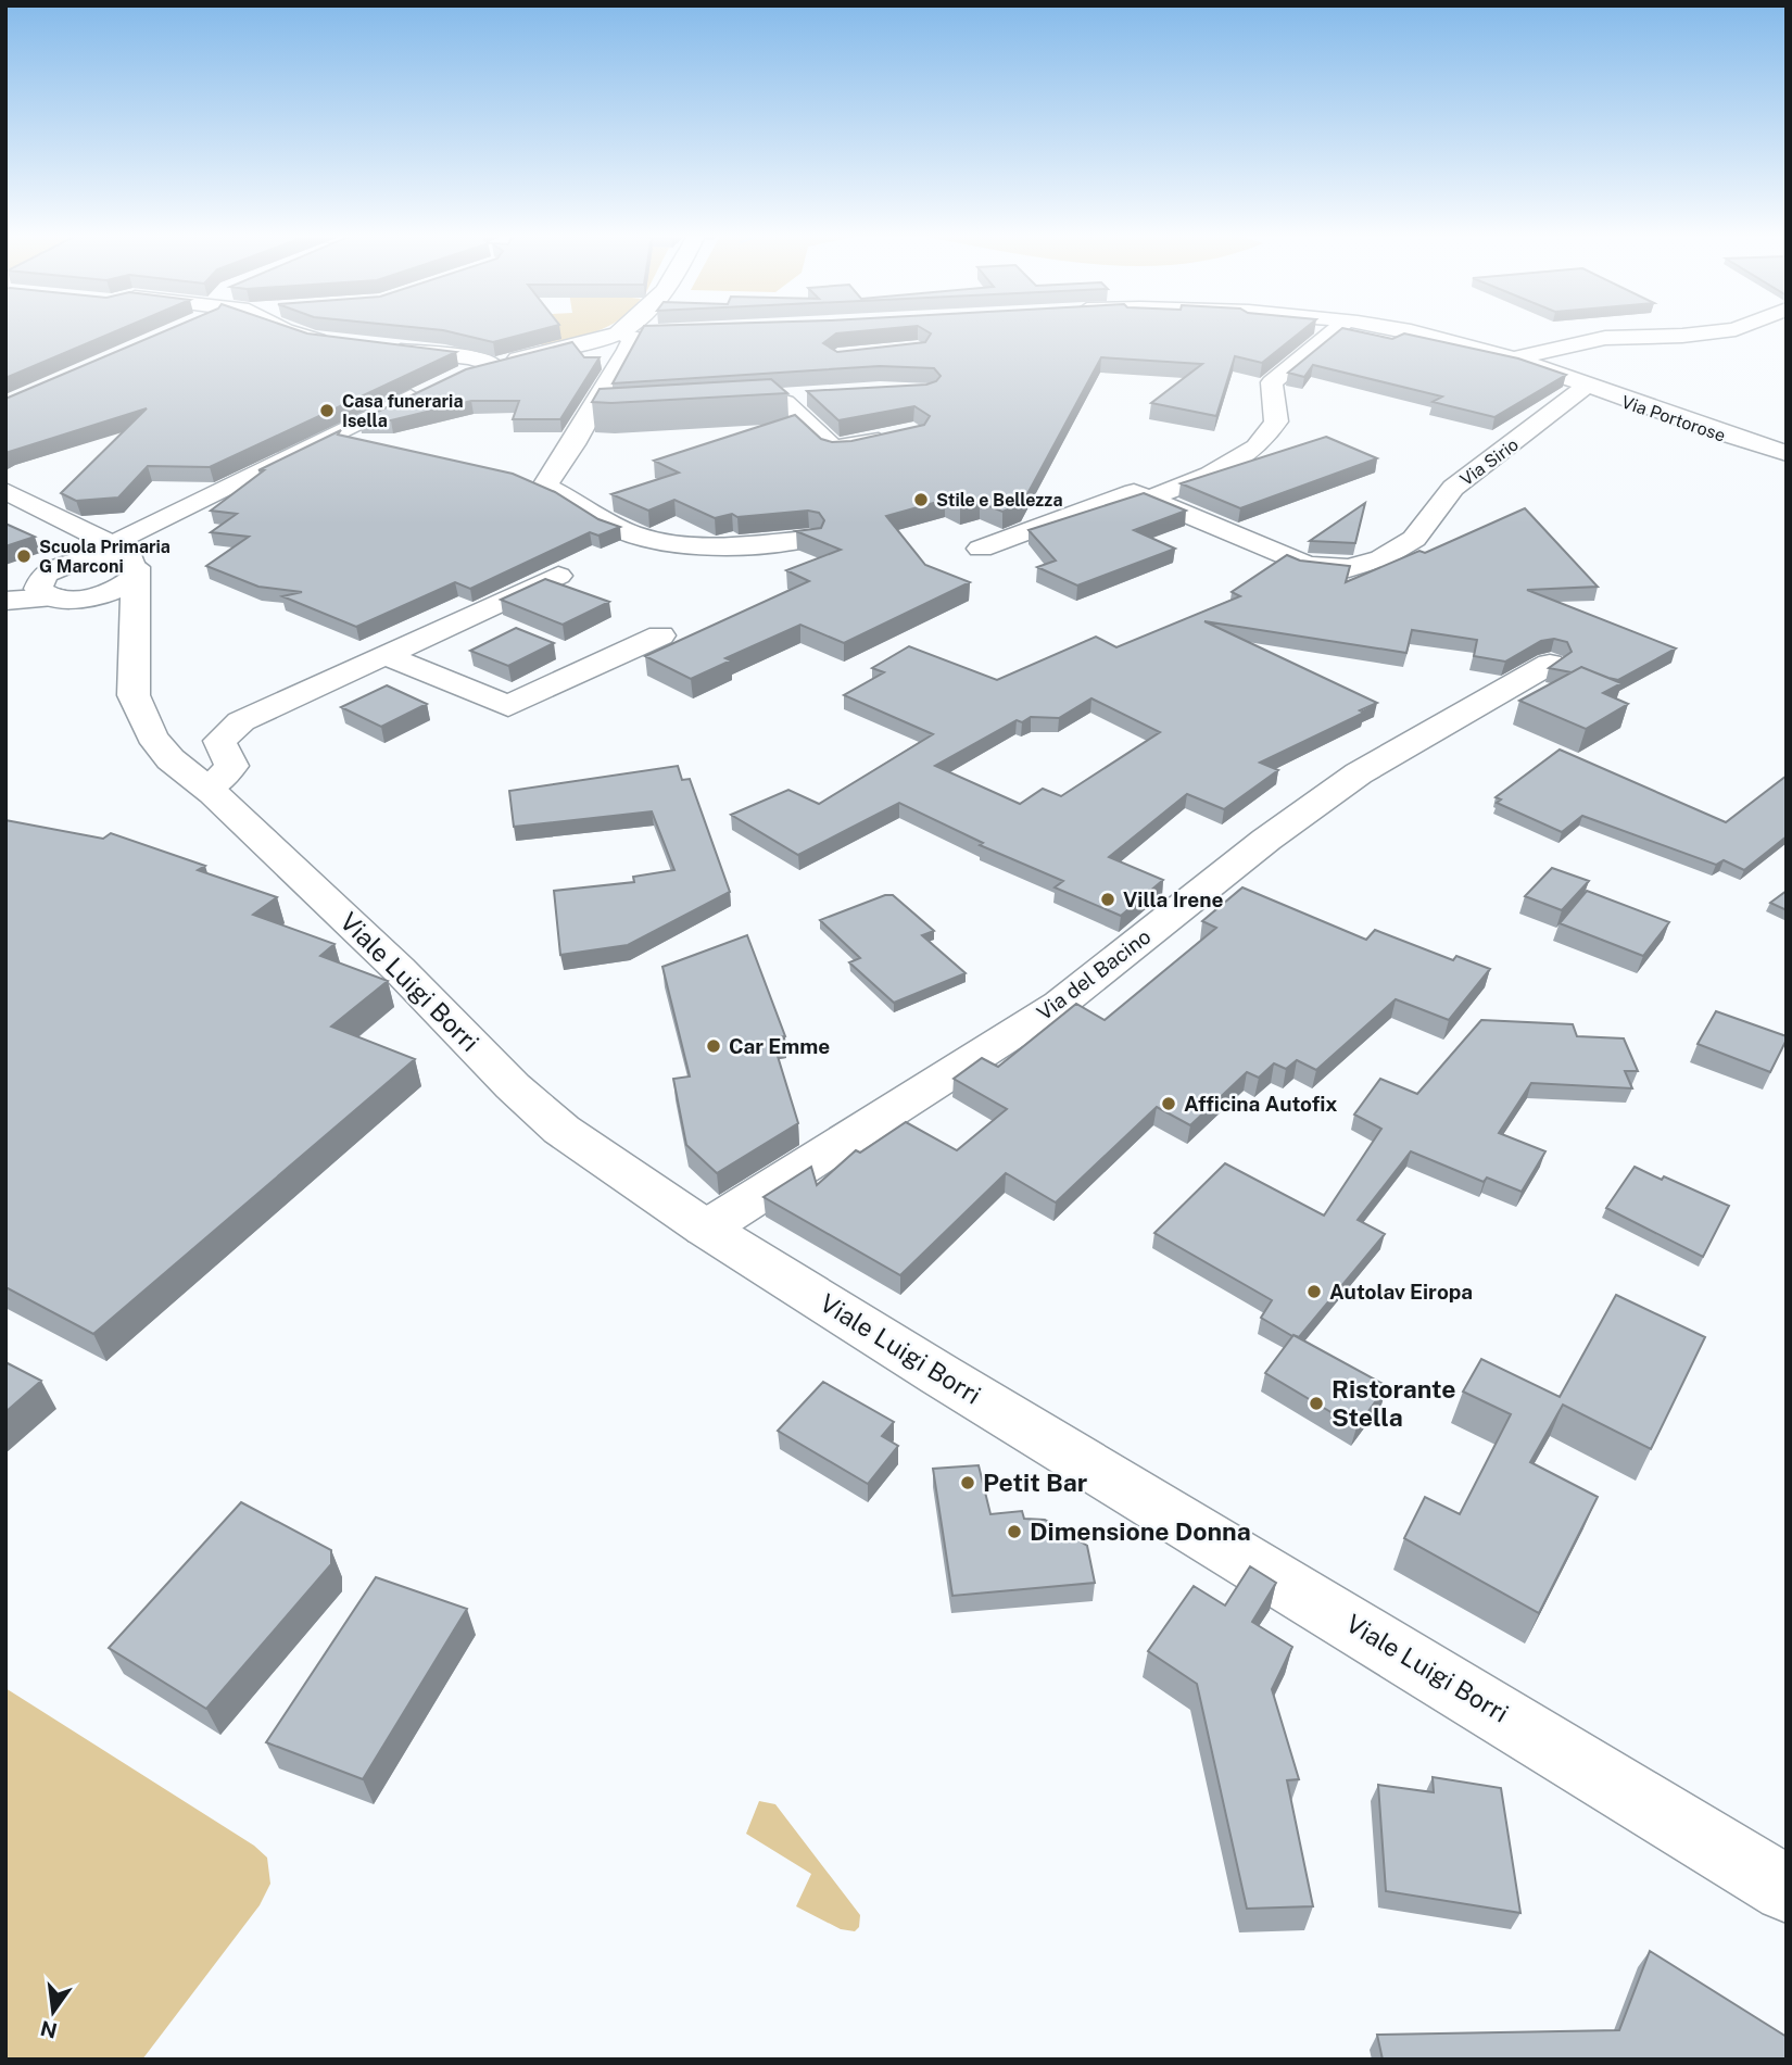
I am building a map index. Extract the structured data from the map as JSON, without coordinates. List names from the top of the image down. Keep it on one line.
{"streets":{"street":["Via Portorose","Via Sirio","Via del Bacino","Viale Luigi Borri"]},"crossings":[["Via Portorose","Via Sirio"],["Via del Bacino","Viale Luigi Borri"]],"places":["Casa funeraria Isella","Stile e Bellezza","Scuola Primaria G Marconi","Villa Irene","Car Emme","Afficina Autofix","Autolav Eiropa","Ristorante Stella","Petit Bar","Dimensione Donna"],"north":"bottom"}
